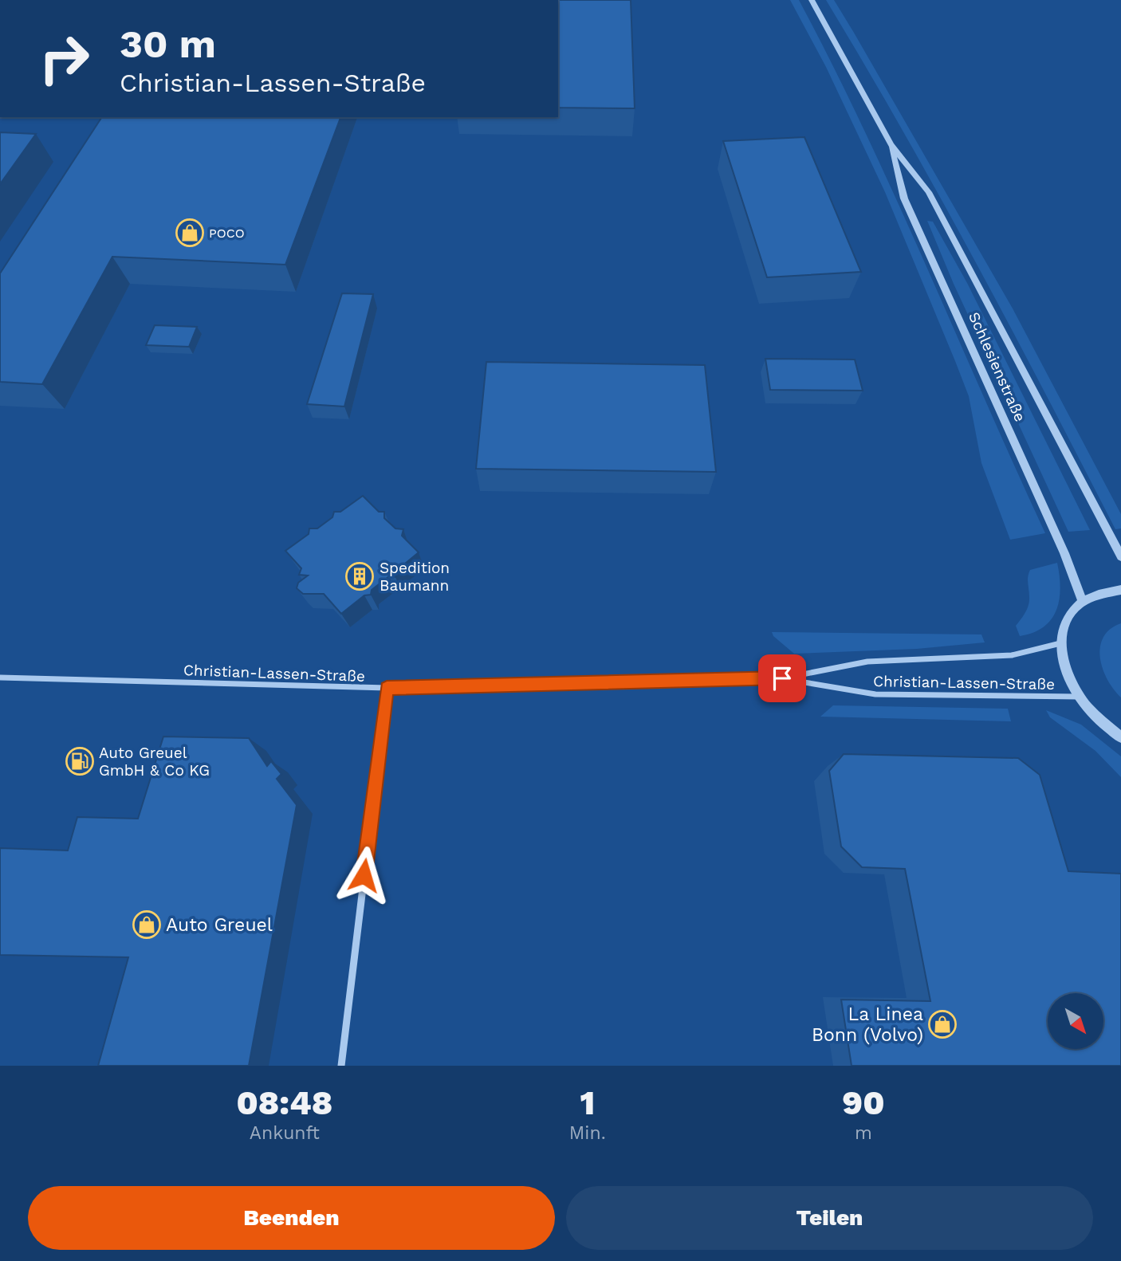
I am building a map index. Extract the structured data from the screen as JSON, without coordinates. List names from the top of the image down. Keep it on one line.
{"streets":{"street":["Schlesienstraße","Christian-Lassen-Straße"]},"places":{"shop":["POCO","Auto Greuel","La Linea Bonn (Volvo)"],"building":["Spedition Baumann"],"fuel station":["Auto Greuel GmbH & Co KG"]},"north":"bottom right","page":{"turn":["30 m","Christian-Lassen-Straße"],"eta":["08:48","Ankunft","1","Min.","90","m"],"buttons":["Beenden","Teilen"]}}
